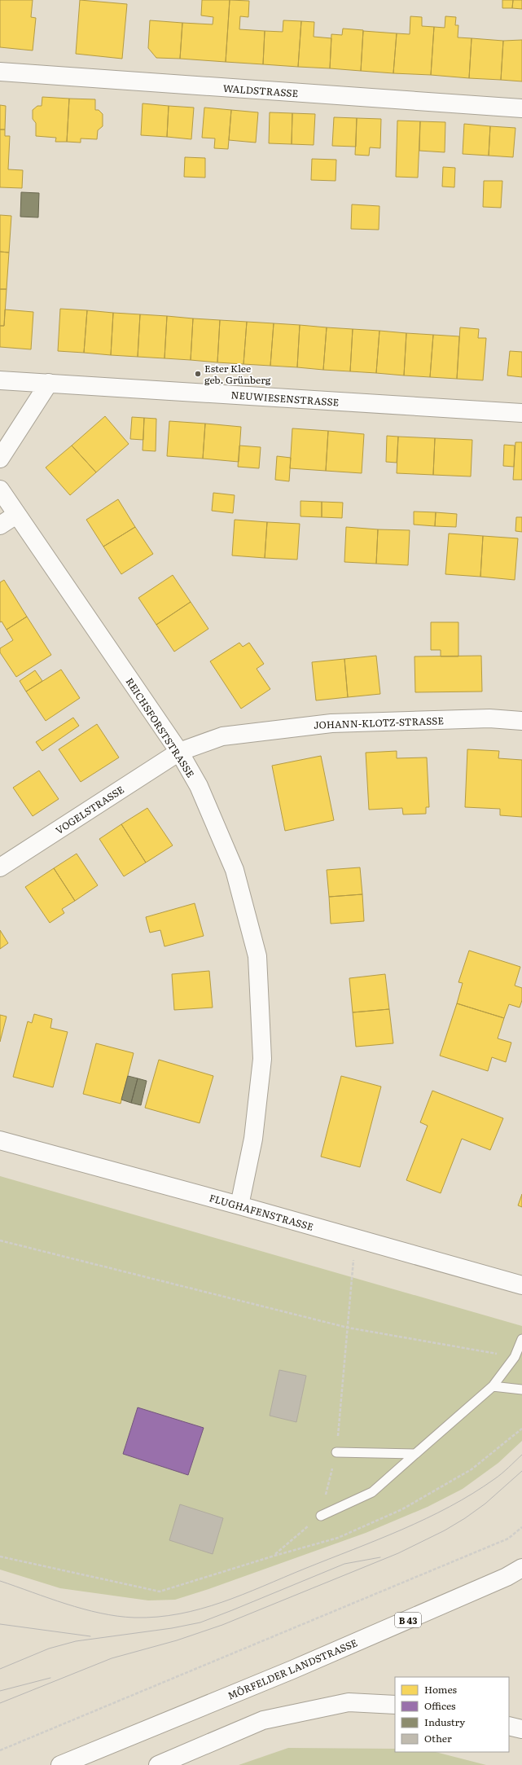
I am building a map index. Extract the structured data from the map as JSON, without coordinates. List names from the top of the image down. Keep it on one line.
{"streets":{"main road":["WALDSTRASSE","NEUWIESENSTRASSE","JOHANN-KLOTZ-STRASSE","REICHSFORSTSTRASSE","VOGELSTRASSE","FLUGHAFENSTRASSE","B 43","MÖRFELDER LANDSTRASSE"]},"crossings":[["JOHANN-KLOTZ-STRASSE","REICHSFORSTSTRASSE"],["JOHANN-KLOTZ-STRASSE","VOGELSTRASSE"],["REICHSFORSTSTRASSE","VOGELSTRASSE"],["REICHSFORSTSTRASSE","FLUGHAFENSTRASSE"]],"places":["Ester Klee geb. Grünberg"],"legend":["Homes","Offices","Industry","Other"]}
